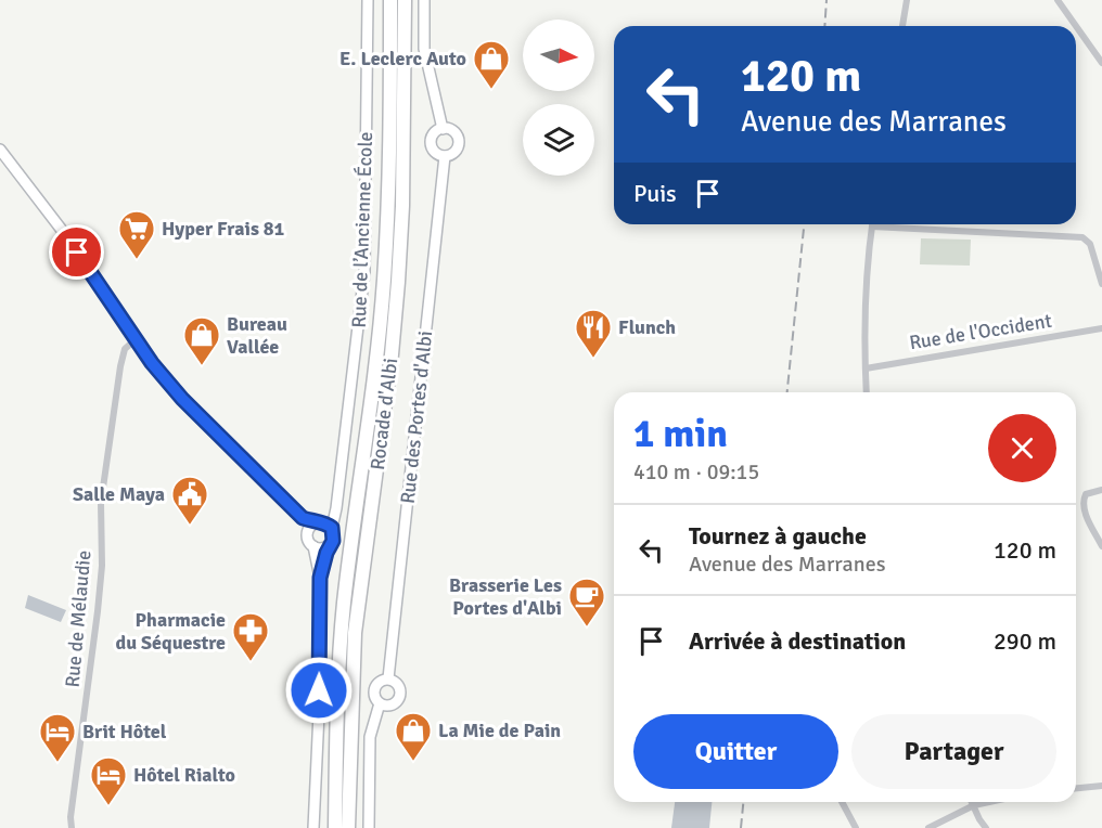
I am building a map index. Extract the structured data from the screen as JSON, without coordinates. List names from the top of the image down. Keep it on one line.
{"streets":{"highway":["Rocade d'Albi"],"street":["Rue de l’Ancienne École","Rue de l'Occident","Rue des Portes d'Albi","Rue de Mélaudie"]},"places":{"shop":["E. Leclerc Auto","Bureau Vallée","La Mie de Pain"],"supermarket":["Hyper Frais 81"],"restaurant":["Flunch"],"public building":["Salle Maya"],"cafe":["Brasserie Les Portes d'Albi"],"pharmacy":["Pharmacie du Séquestre"],"hotel":["Brit Hôtel","Hôtel Rialto"]},"north":"right","page":{"turn":["120 m","Avenue des Marranes"],"then":"Puis","heading":["1 min","410 m · 09:15"],"list":[{"name":"Tournez à gauche","note":"Avenue des Marranes","value":"120 m"},{"name":"Arrivée à destination","value":"290 m"}],"buttons":["Quitter","Partager"]}}
